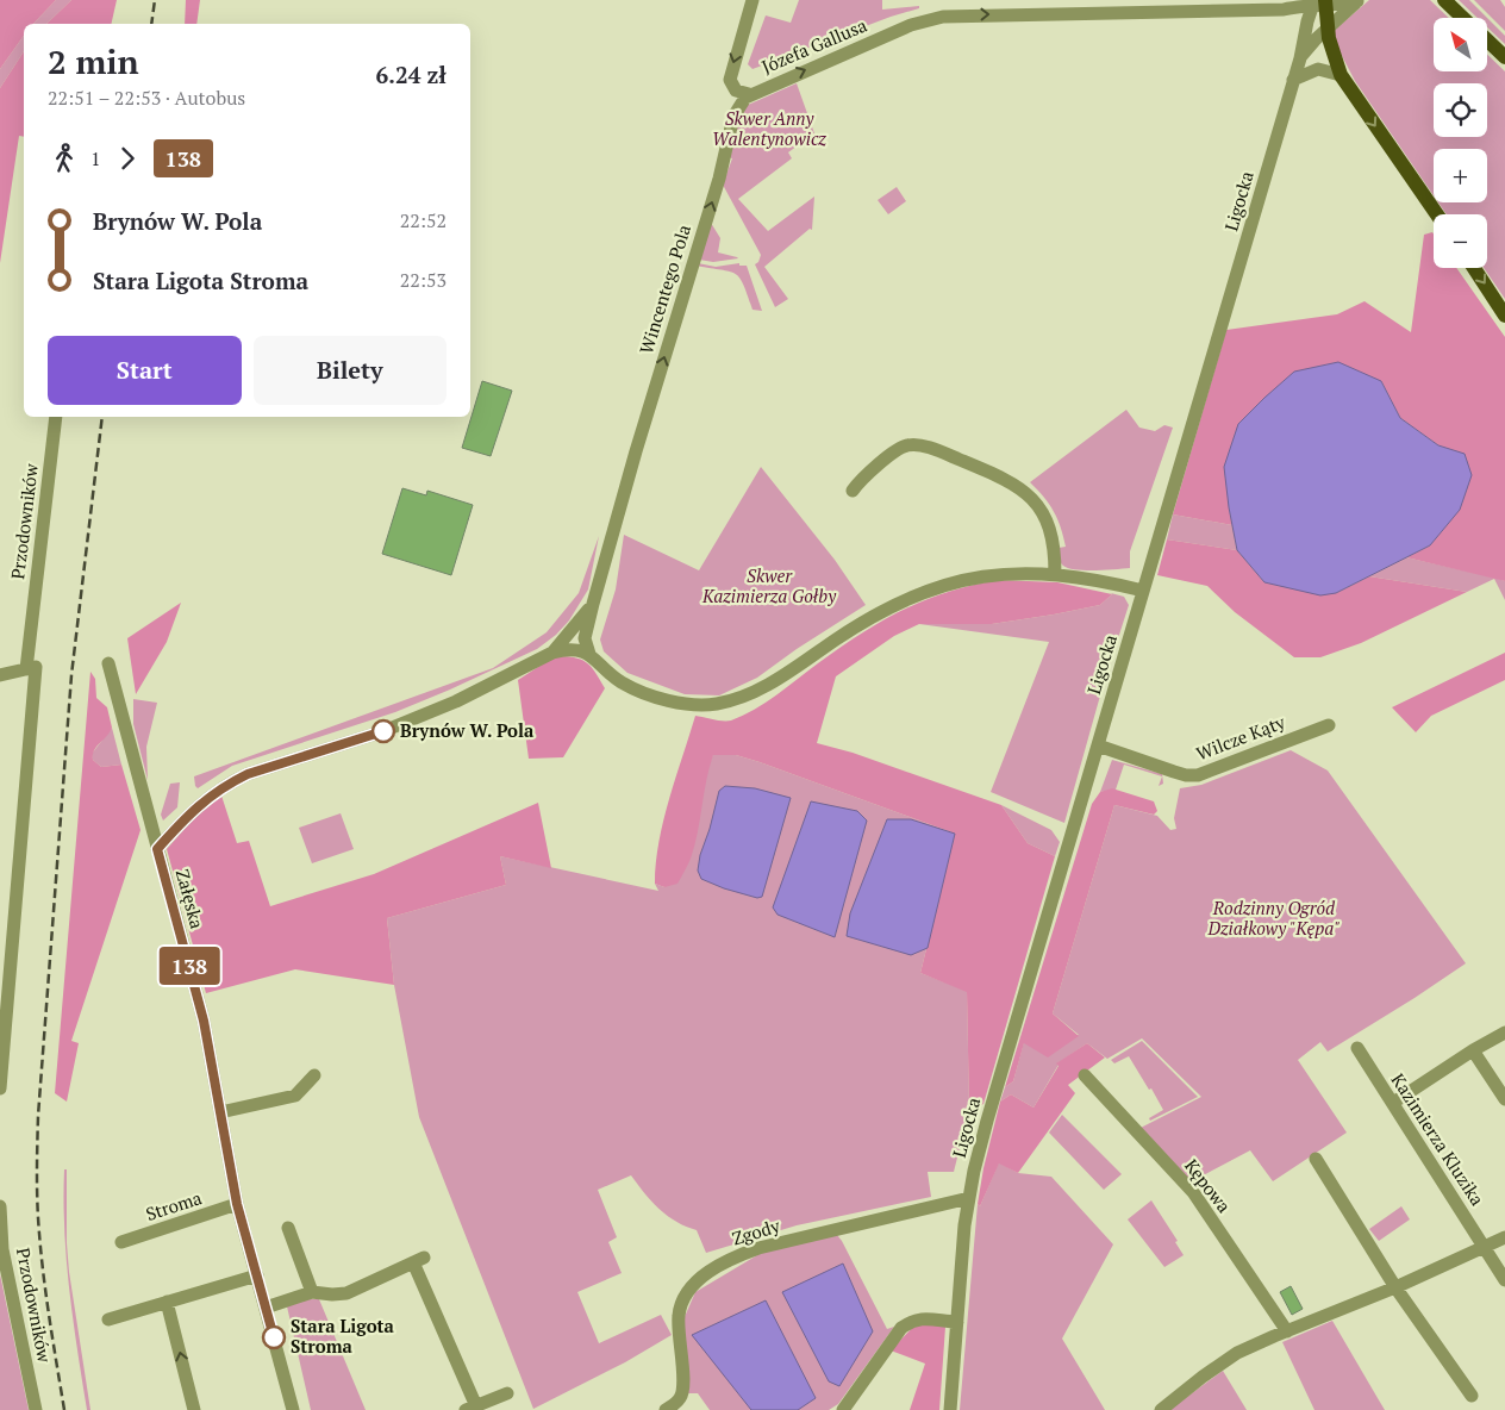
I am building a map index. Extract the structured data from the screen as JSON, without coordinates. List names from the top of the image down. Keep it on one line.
{"streets":{"street":["Józefa Gallusa","Ligocka","Wincentego Pola","Przodowników","Wilcze Kąty","Załęska","Kazimierza Kluzika","Kępowa","Stroma","Zgody"]},"crossings":[["Józefa Gallusa","Ligocka"],["Józefa Gallusa","Wincentego Pola"],["Ligocka","Wilcze Kąty"],["Ligocka","Zgody"],["Wincentego Pola","Załęska"],["Załęska","Stroma"]],"one_way":["Józefa Gallusa","Wincentego Pola"],"parks":["Skwer Anny Walentynowicz","Skwer Kazimierza Gołby","Rodzinny Ogród Działkowy \"Kępa\""],"places":["Brynów W. Pola","Stara Ligota Stroma"],"lines":["bus line 138"],"north":"top left","page":{"on_map":"138","map_buttons":["+","−"],"heading":["2 min","22:51 – 22:53 · Autobus","6.24 zł"],"legs":["1","138"],"list":[{"name":"Brynów W. Pola","value":"22:52"},{"name":"Stara Ligota Stroma","value":"22:53"}],"buttons":["Start","Bilety"]}}
